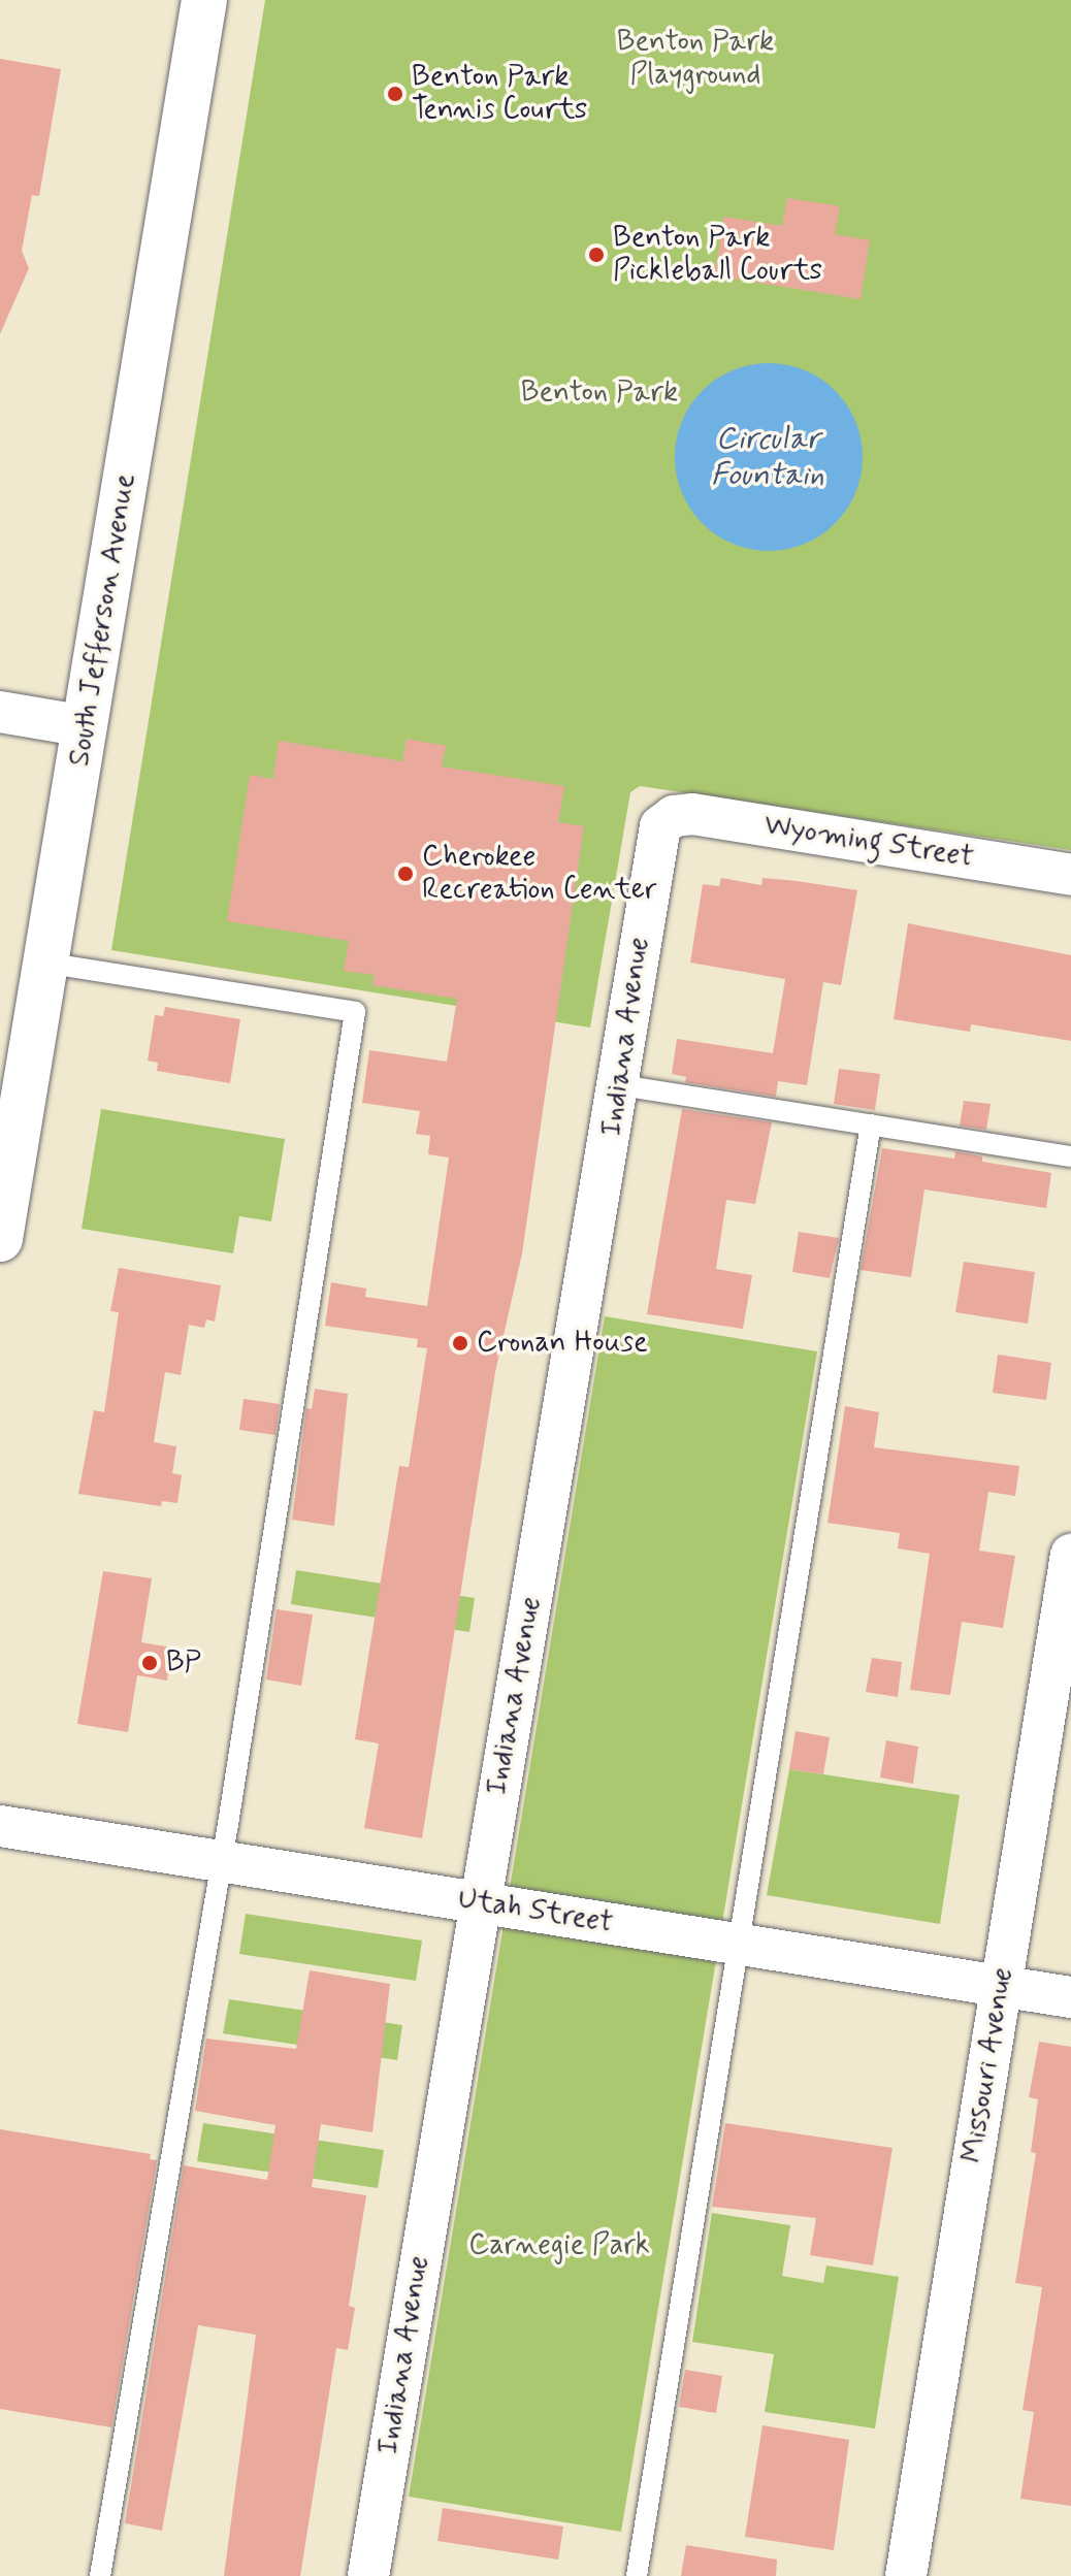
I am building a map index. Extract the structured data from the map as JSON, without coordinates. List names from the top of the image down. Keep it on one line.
{"streets":{"main road":["South Jefferson Avenue"],"street":["Wyoming Street","Indiana Avenue","Utah Street","Missouri Avenue"]},"crossings":[["Wyoming Street","Indiana Avenue"],["Indiana Avenue","Utah Street"],["Utah Street","Missouri Avenue"]],"water":["Circular Fountain"],"parks":["Benton Park Playground","Benton Park","Carnegie Park"],"places":["Benton Park Tennis Courts","Benton Park Pickleball Courts","Cherokee Recreation Center","Cronan House","BP"]}
